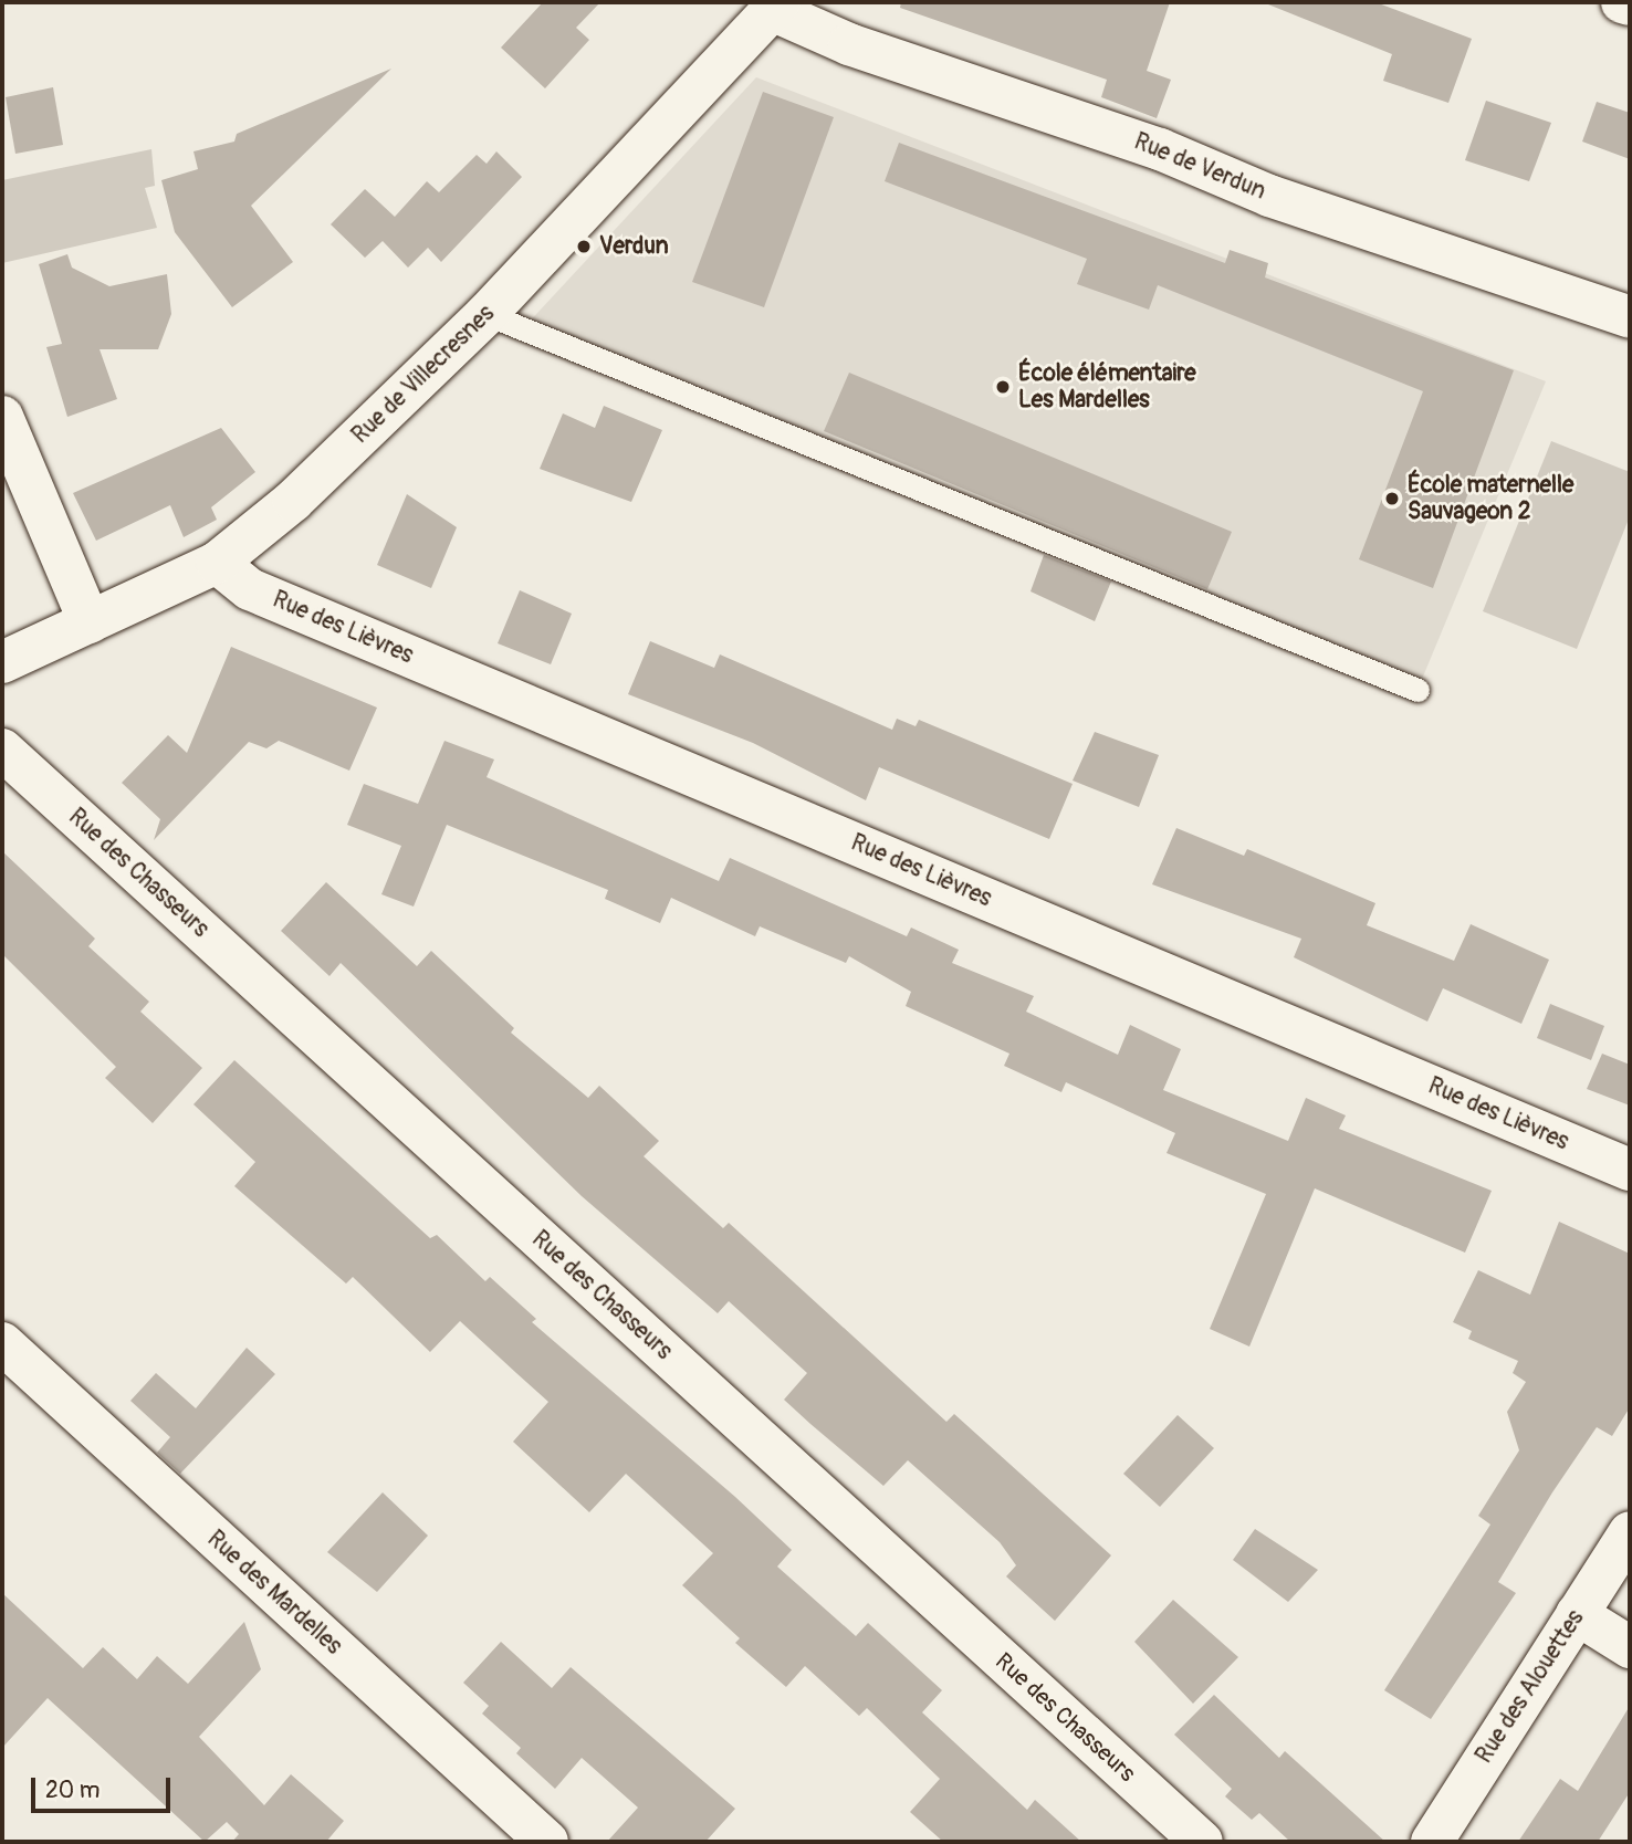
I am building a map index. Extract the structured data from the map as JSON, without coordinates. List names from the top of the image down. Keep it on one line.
{"streets":{"street":["Rue de Verdun","Rue de Villecresnes","Rue des Lièvres","Rue des Chasseurs","Rue des Mardelles","Rue des Alouettes"]},"crossings":[["Rue de Verdun","Rue de Villecresnes"],["Rue de Villecresnes","Rue des Lièvres"]],"places":["Verdun","École élémentaire Les Mardelles","École maternelle Sauvageon 2"],"scale_bar":"20 m"}
